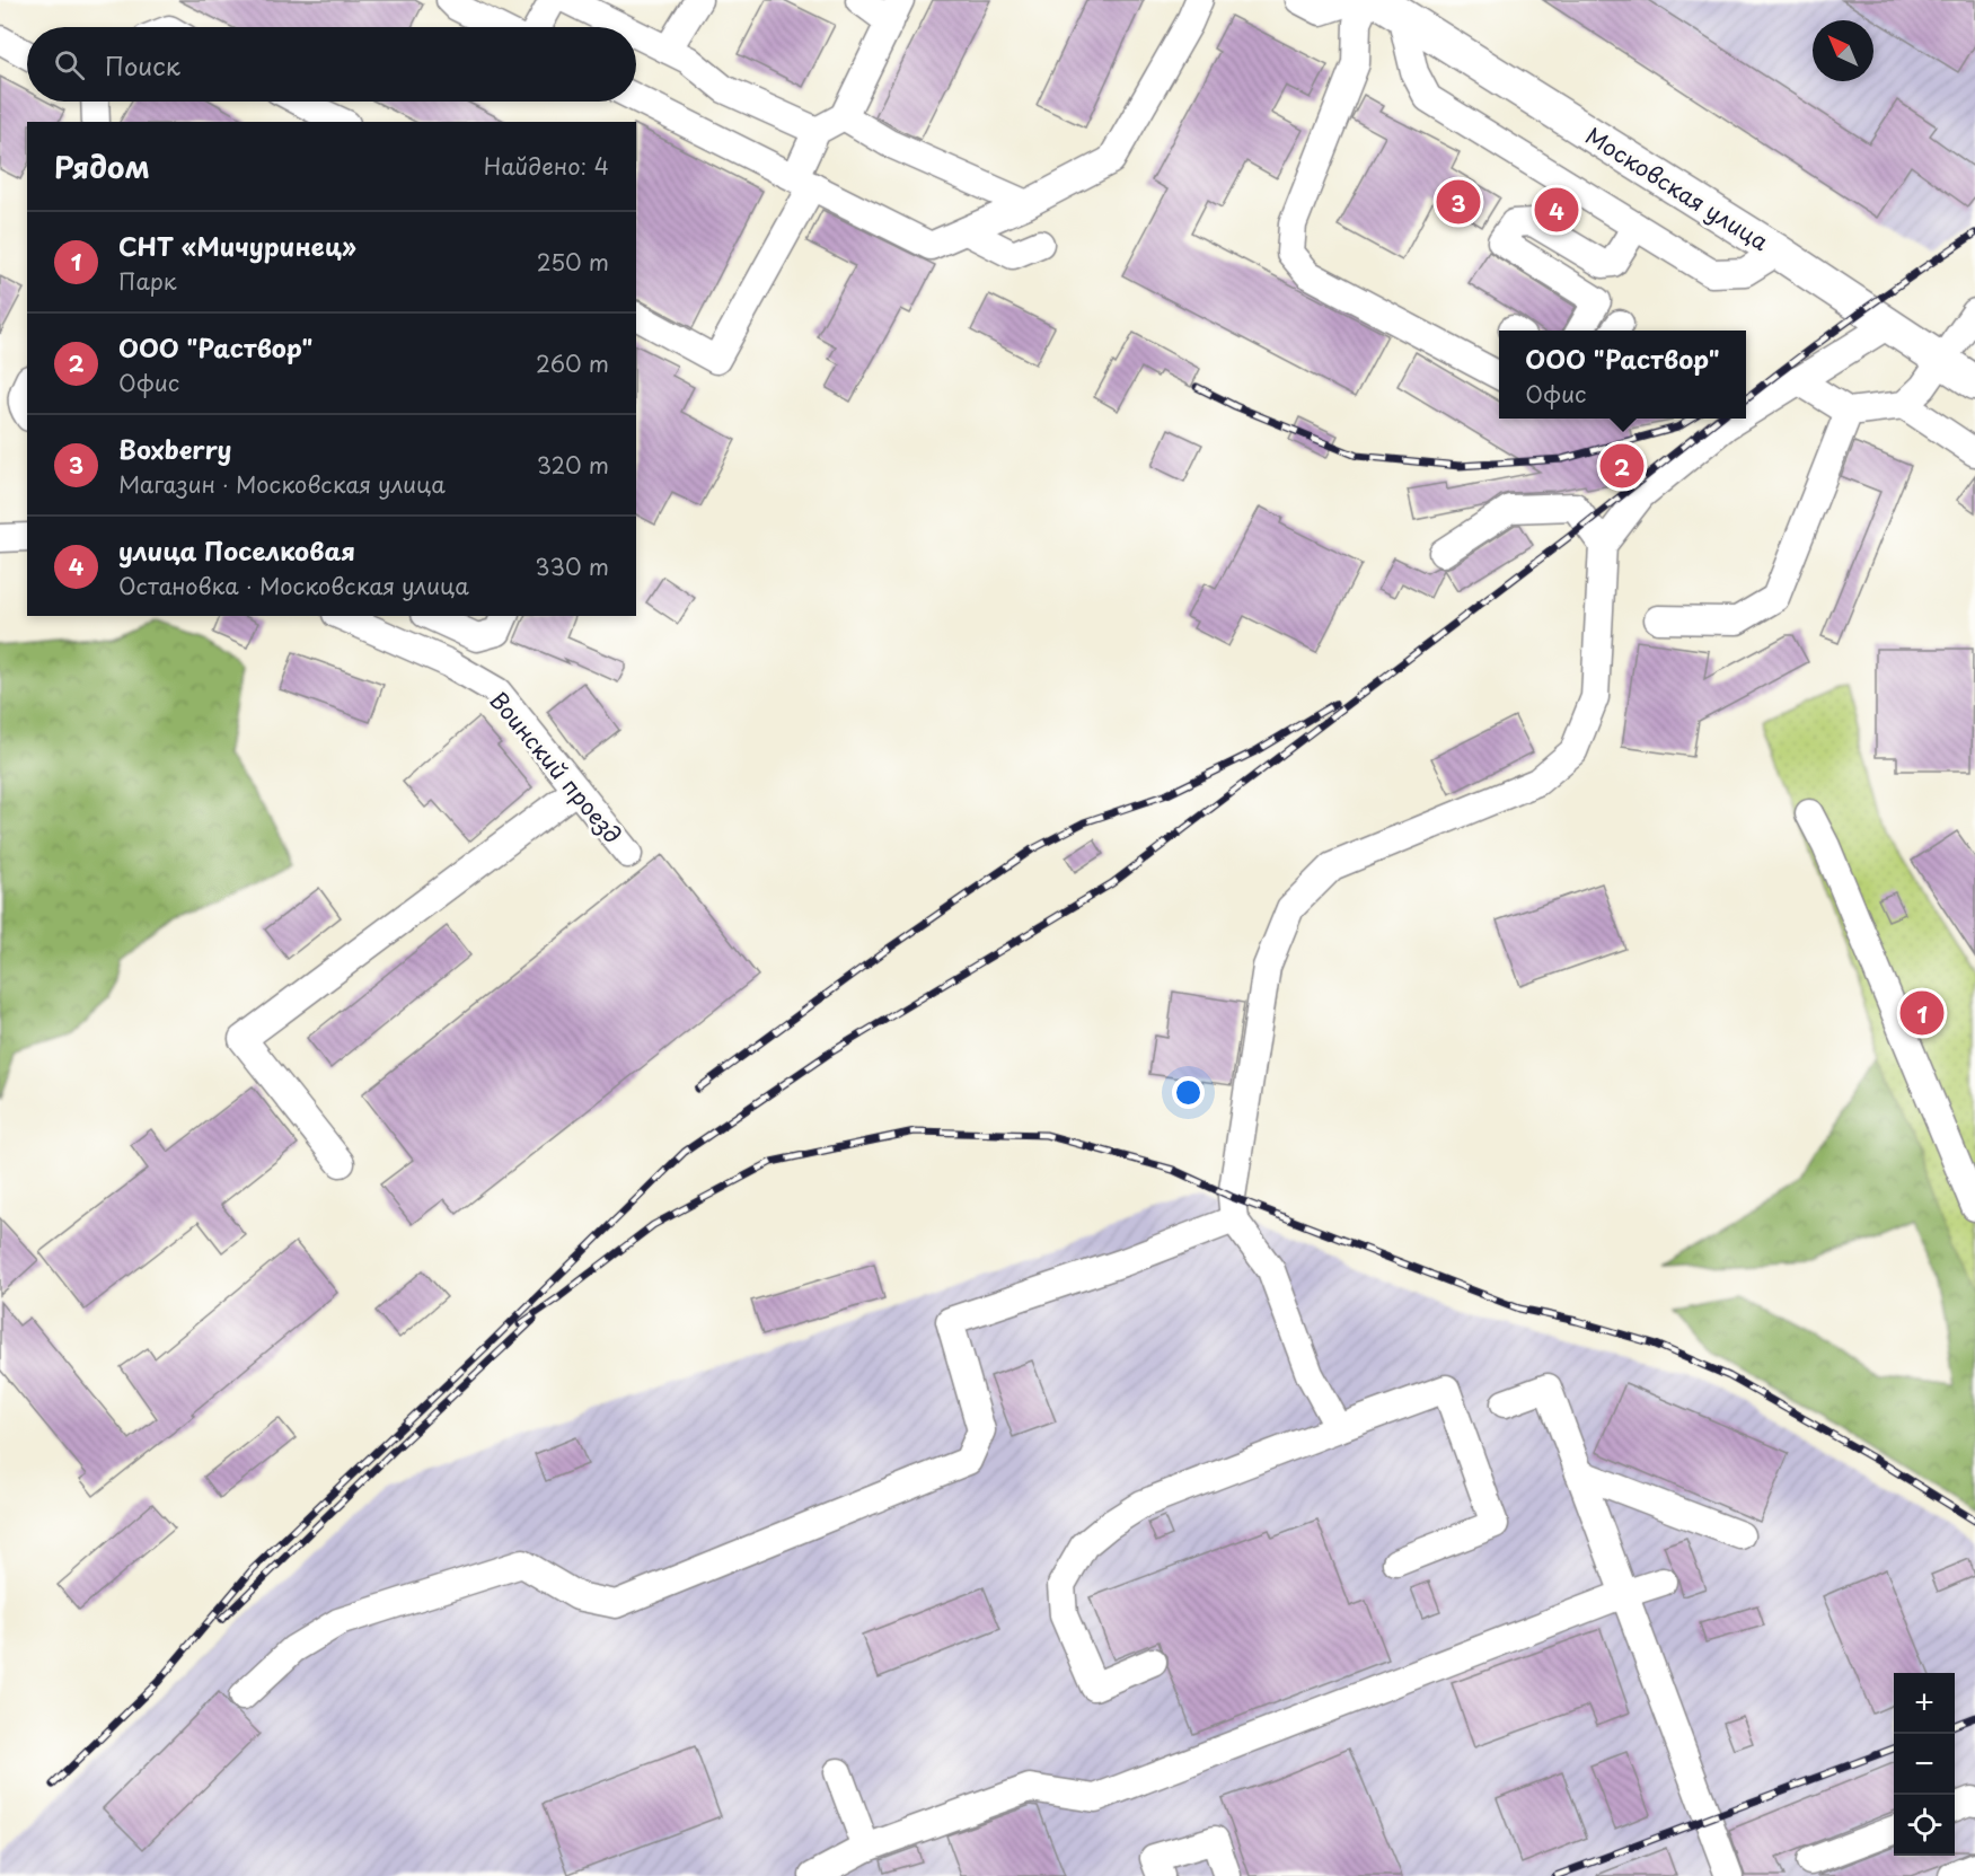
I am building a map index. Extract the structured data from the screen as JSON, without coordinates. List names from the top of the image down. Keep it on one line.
{"streets":{"main road":["Московская улица"],"street":["Воинский проезд"]},"north":"top left","page":{"search":"Поиск","heading":["Рядом","Найдено: 4"],"pins":["3","4","2","1"],"list":[{"mark":"1","name":"СНТ «Мичуринец»","note":"Парк","value":"250 m"},{"mark":"2","name":"ООО \"Раствор\"","note":"Офис","value":"260 m"},{"mark":"3","name":"Boxberry","note":"Магазин · Московская улица","value":"320 m"},{"mark":"4","name":"улица Поселковая","note":"Остановка · Московская улица","value":"330 m"}],"popup":["ООО \"Раствор\"","Офис"],"map_buttons":["+","−"]}}
